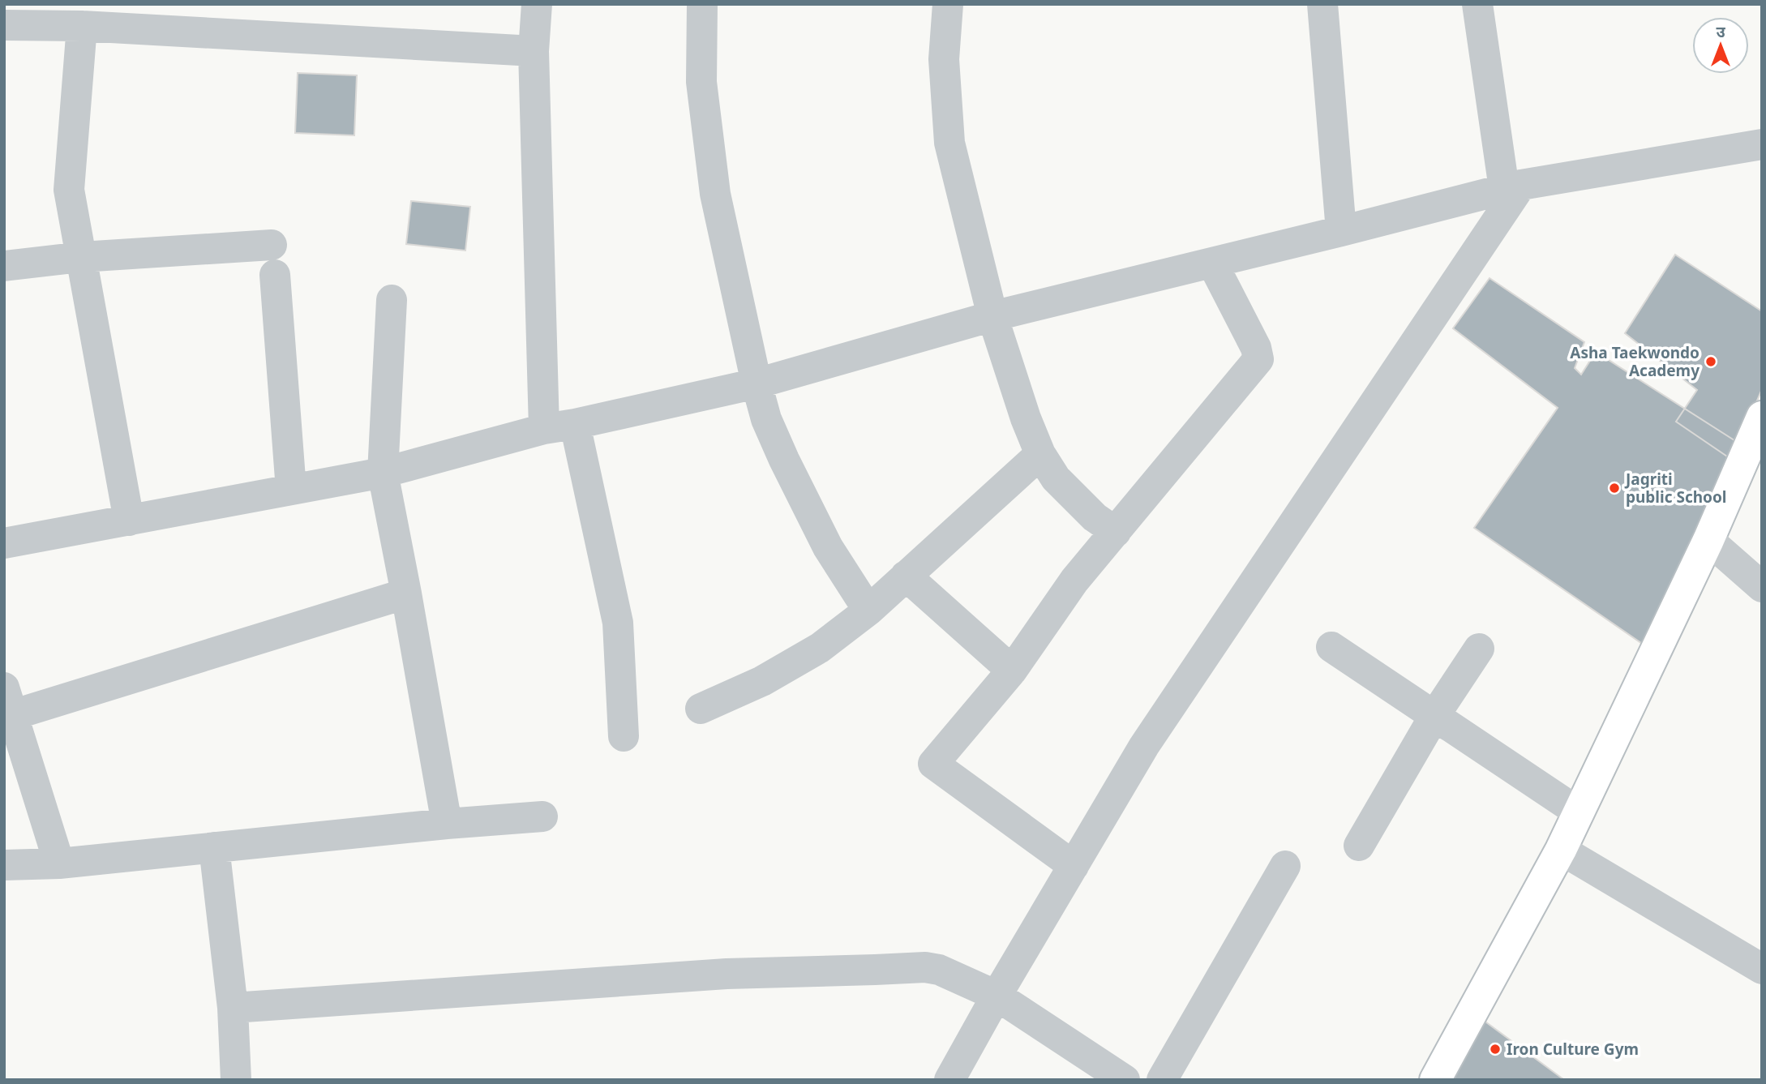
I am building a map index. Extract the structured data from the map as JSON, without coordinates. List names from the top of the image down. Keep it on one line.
{"places":["Asha Taekwondo Academy","Jagriti public School","Iron Culture Gym"],"north":"top"}
